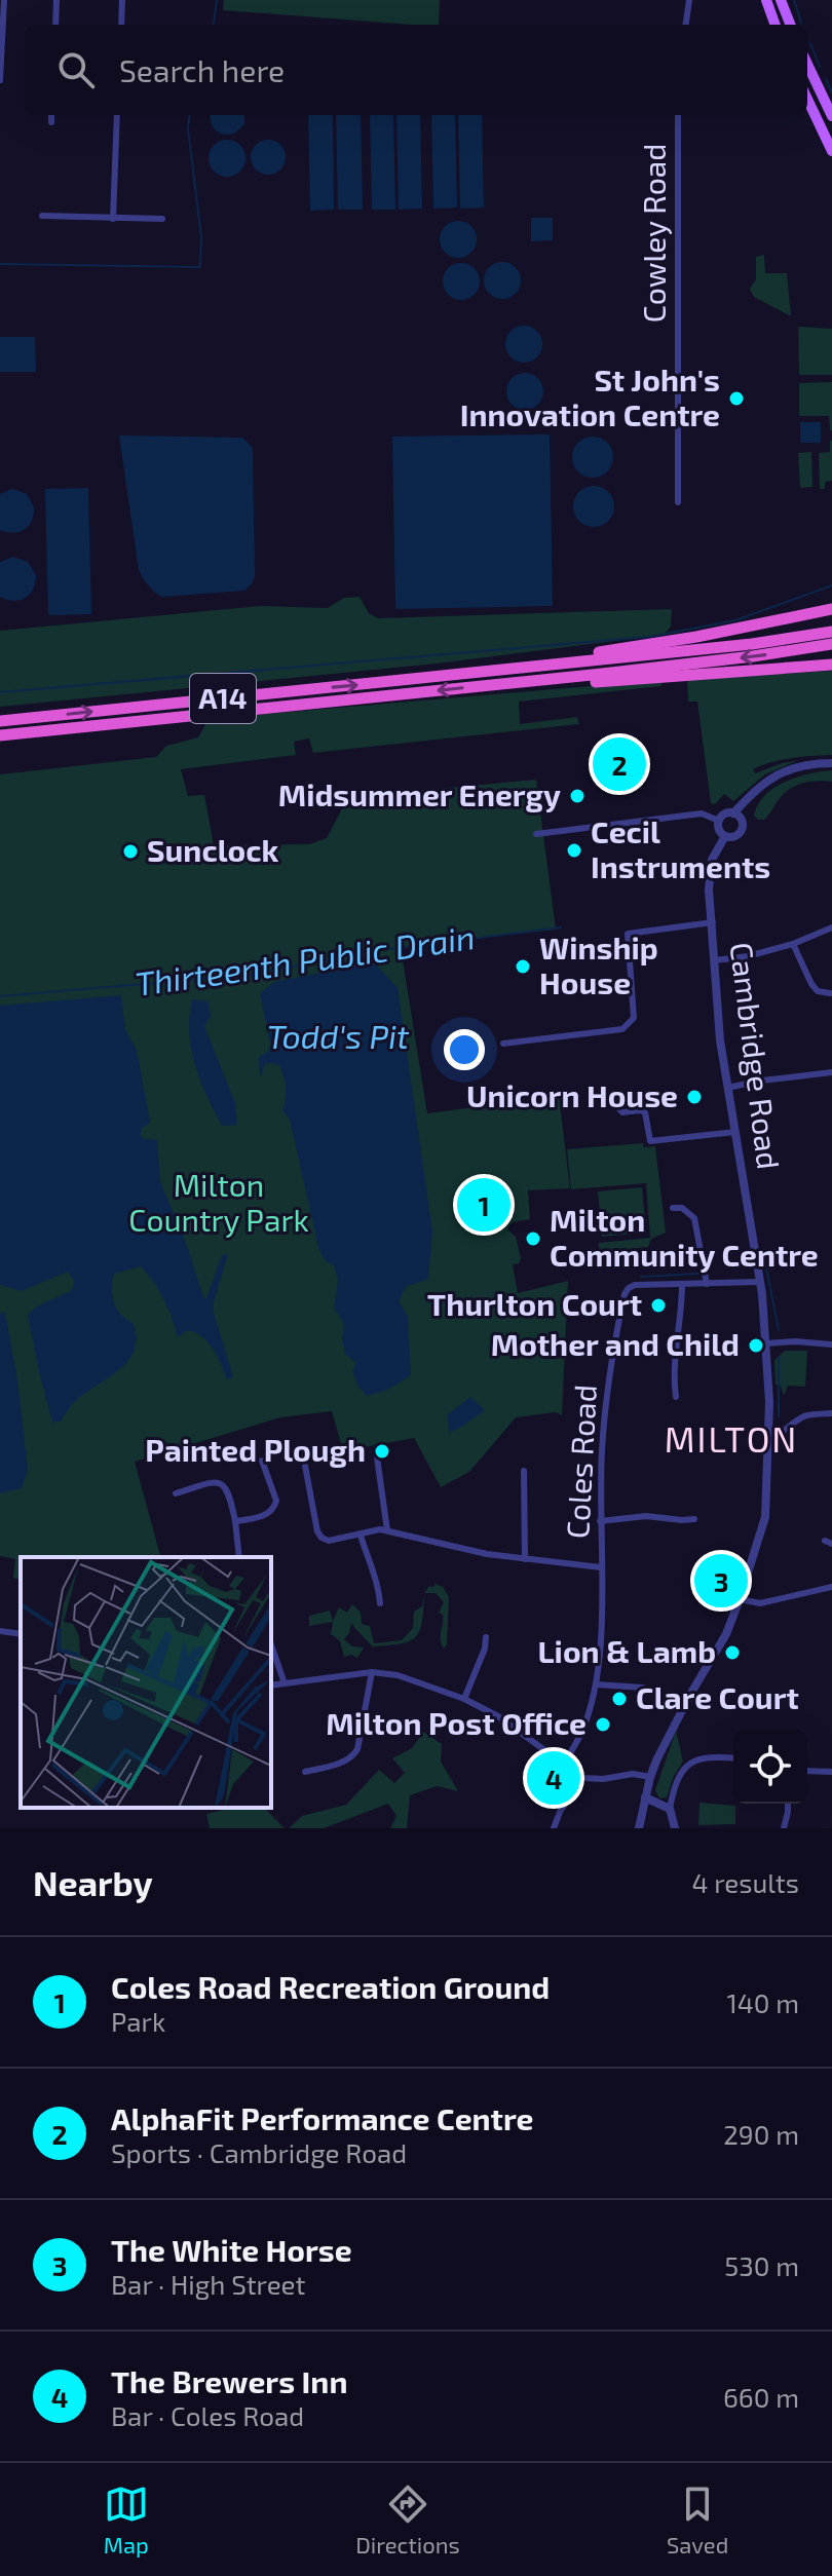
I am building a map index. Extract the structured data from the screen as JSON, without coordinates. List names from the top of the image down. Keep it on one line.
{"streets":{"highway":["A14"],"street":["Cowley Road","Cambridge Road","Coles Road"]},"crossings":[["Cambridge Road","Coles Road"]],"districts":["MILTON"],"water":["Thirteenth Public Drain","Todd's Pit"],"parks":["Milton Country Park"],"places":["St John's Innovation Centre","Midsummer Energy","Cecil Instruments","Sunclock","Winship House","Unicorn House","Milton Community Centre","Thurlton Court","Mother and Child","Painted Plough","Lion & Lamb","Clare Court","Milton Post Office"],"page":{"search":"Search here","pins":["2","1","3","4"],"heading":["Nearby","4 results"],"list":[{"mark":"1","name":"Coles Road Recreation Ground","note":"Park","value":"140 m"},{"mark":"2","name":"AlphaFit Performance Centre","note":"Sports · Cambridge Road","value":"290 m"},{"mark":"3","name":"The White Horse","note":"Bar · High Street","value":"530 m"},{"mark":"4","name":"The Brewers Inn","note":"Bar · Coles Road","value":"660 m"}],"nav":["Map","Directions","Saved"]}}
